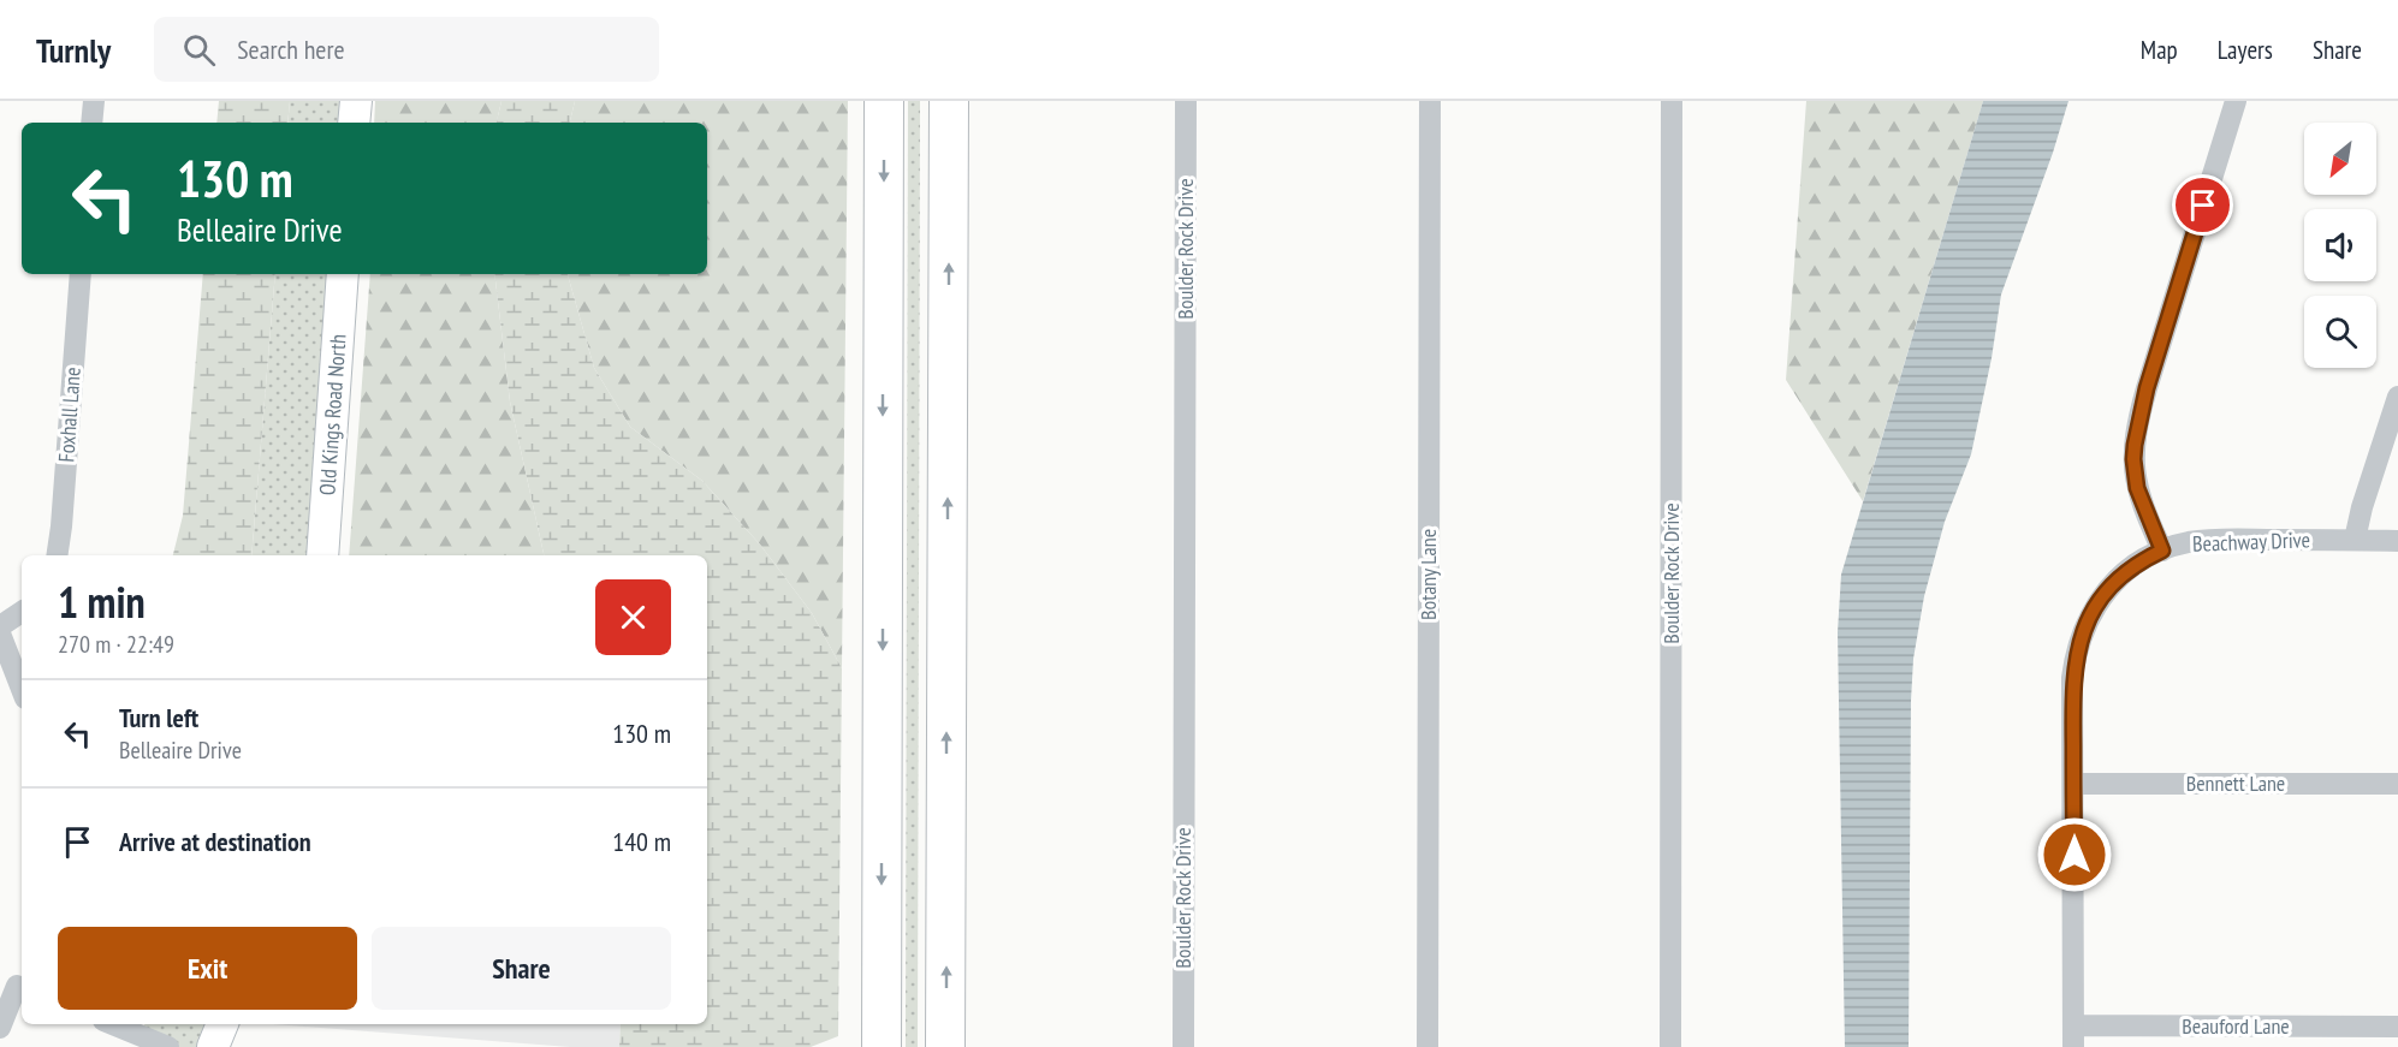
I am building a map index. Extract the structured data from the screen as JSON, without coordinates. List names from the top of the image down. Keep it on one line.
{"streets":{"street":["Boulder Rock Drive","Foxhall Lane","Old Kings Road North","Beachway Drive","Botany Lane","Bennett Lane","Beauford Lane"]},"crossings":[["Beachway Drive","Bennett Lane"],["Beachway Drive","Beauford Lane"]],"north":"bottom left","page":{"header":"Turnly","search":"Search here","nav":["Map","Layers","Share"],"turn":["130 m","Belleaire Drive"],"heading":["1 min","270 m · 22:49"],"list":[{"name":"Turn left","note":"Belleaire Drive","value":"130 m"},{"name":"Arrive at destination","value":"140 m"}],"buttons":["Exit","Share"]}}
